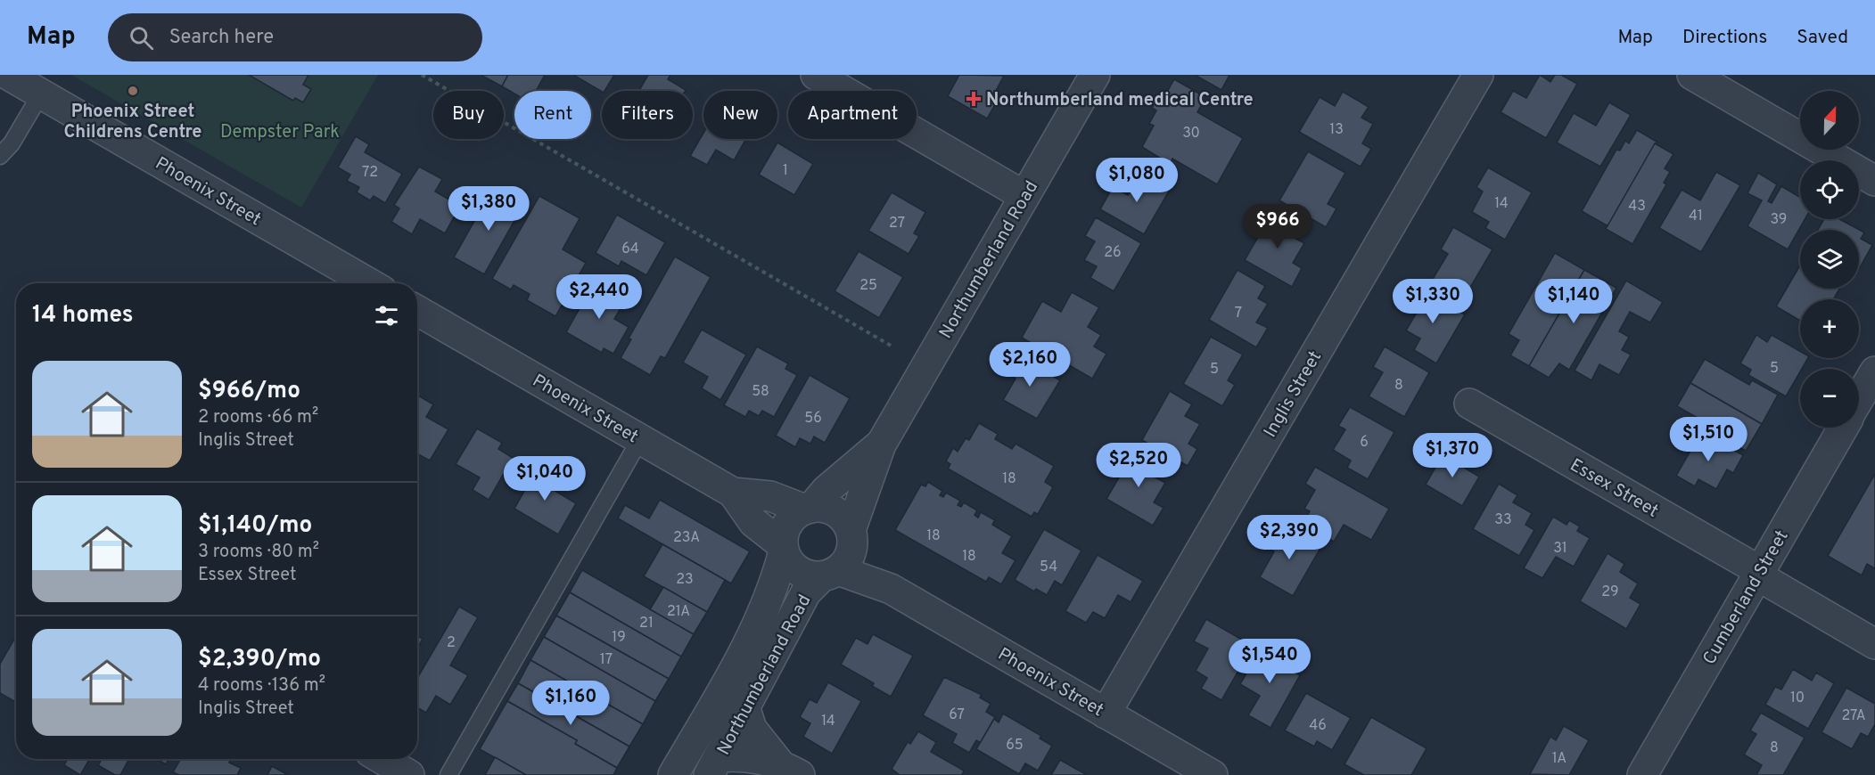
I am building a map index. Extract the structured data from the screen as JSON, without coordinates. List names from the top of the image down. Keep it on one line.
{"streets":{"street":["Phoenix Street","Northumberland Road","Inglis Street","Essex Street","Cumberland Street"]},"crossings":[["Phoenix Street","Northumberland Road"],["Phoenix Street","Inglis Street"],["Essex Street","Cumberland Street"]],"parks":["Dempster Park"],"places":{"other":["Phoenix Street Childrens Centre"],"health":["Northumberland medical Centre"]},"house_numbers":["13","30","1","72","14","43","41","39","27","64","26","25","7","5","5","8","58","56","6","18","33","18","23A","31","18","54","23","29","21A","21","19","2","17","10","67","27A","14","46","65","8","1A"],"north":"top","page":{"header":"Map","search":"Search here","nav":["Map","Directions","Saved"],"map_buttons":["+","−"],"chip":["Buy","Rent","Filters","New","Apartment"],"price":["$1,080","$1,380","$966","$2,440","$1,330","$1,140","$2,160","$1,510","$1,370","$2,520","$1,040","$2,390","$1,540","$1,160"],"heading":"14 homes","list":[{"name":"$966/mo","note":"2 rooms · 66 m² · Inglis Street"},{"name":"$1,140/mo","note":"3 rooms · 80 m² · Essex Street"},{"name":"$2,390/mo","note":"4 rooms · 136 m² · Inglis Street"}]}}
